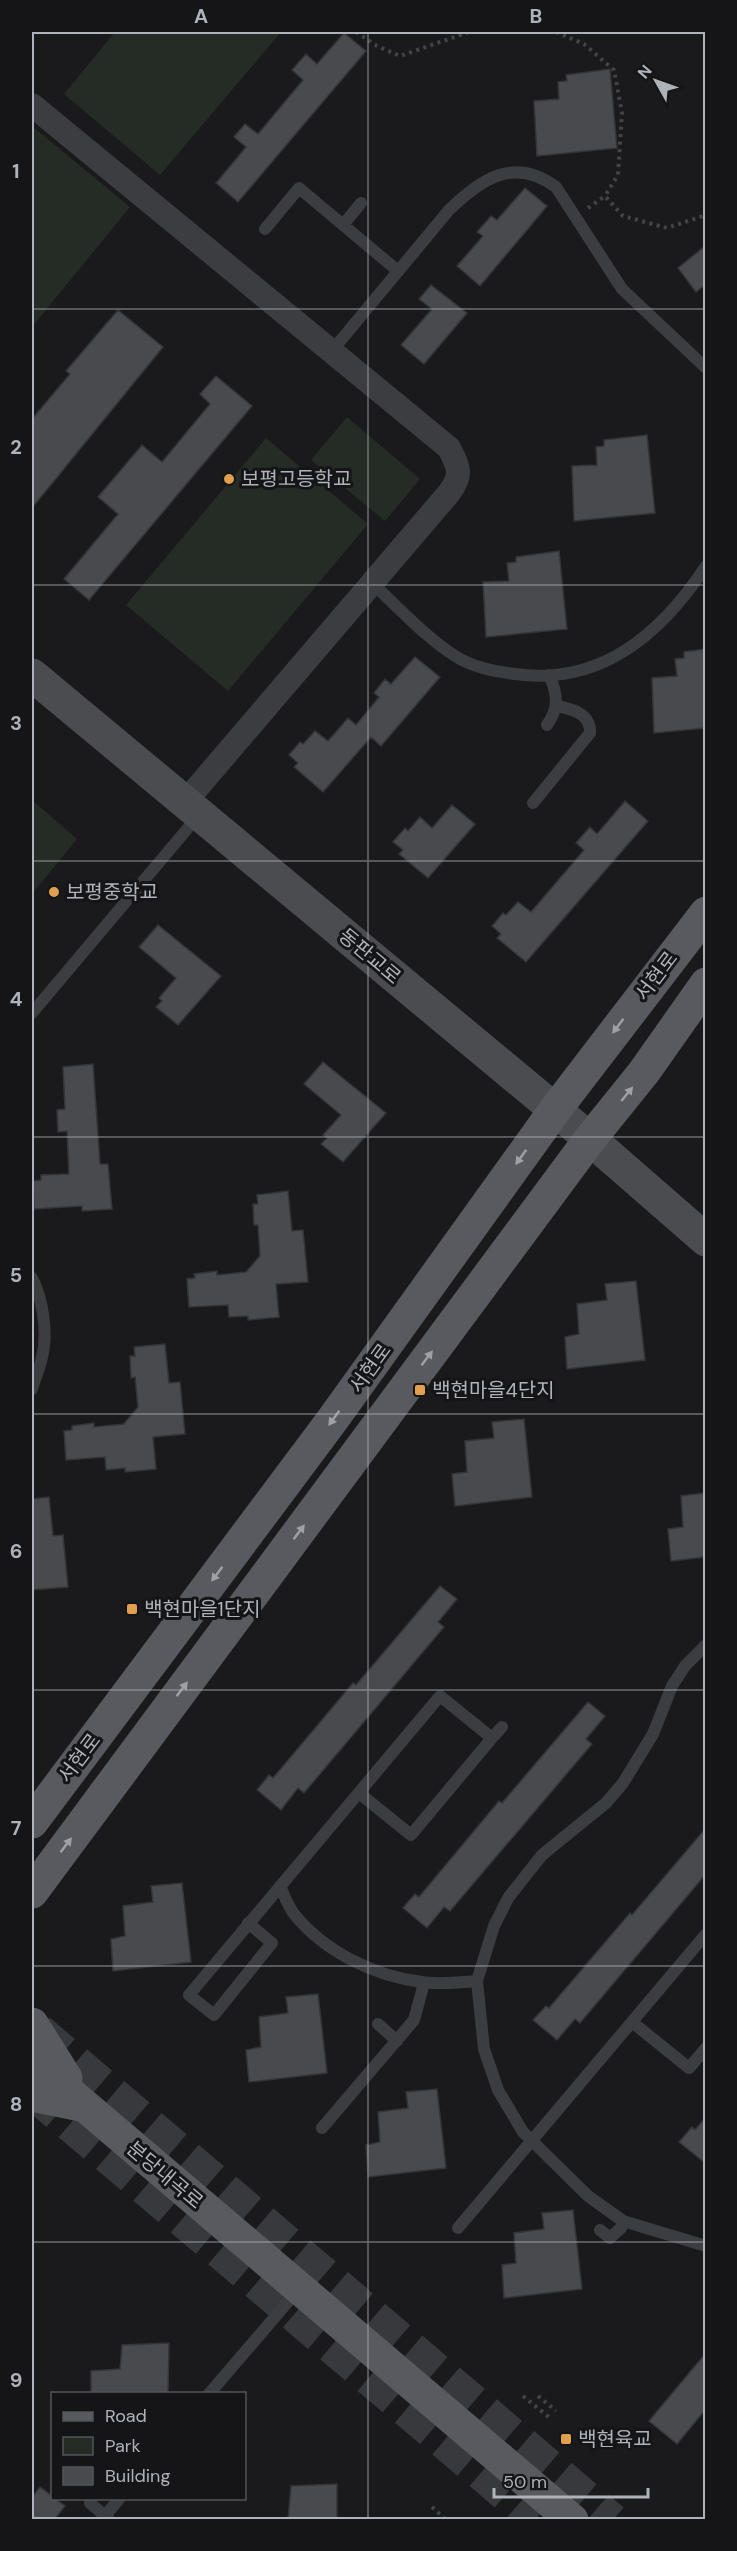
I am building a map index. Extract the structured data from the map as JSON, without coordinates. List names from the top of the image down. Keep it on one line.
{"streets":{"main road":["동판교로","서현로","분당내곡로"]},"crossings":[["동판교로","서현로"]],"places":{"other":["보평고등학교","보평중학교"],"transit":["백현마을4단지","백현마을1단지","백현육교"]},"legend":["Road","Park","Building"],"scale_bar":"50 m","north":"top left","grid":{"columns":["A","B"],"rows":["1","2","3","4","5","6","7","8","9"]}}
